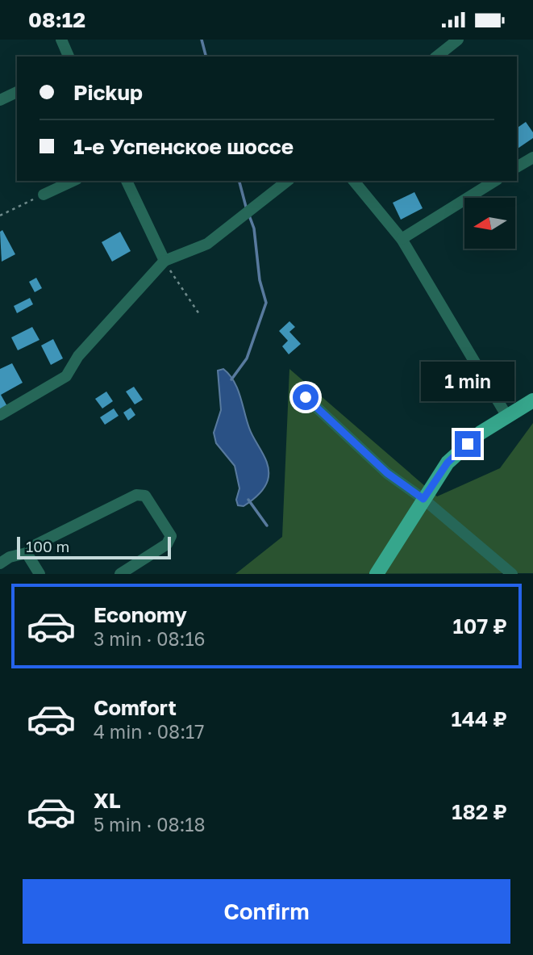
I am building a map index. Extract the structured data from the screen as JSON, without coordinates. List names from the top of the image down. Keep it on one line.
{"scale_bar":"100 m","north":"left","page":{"status":"08:12","banner":["Pickup","1-е Успенское шоссе"],"bubble":"1 min","scale":"100 m","list":[{"name":"Economy","note":"3 min · 08:16","value":"107 ₽"},{"name":"Comfort","note":"4 min · 08:17","value":"144 ₽"},{"name":"XL","note":"5 min · 08:18","value":"182 ₽"}],"buttons":"Confirm"}}
